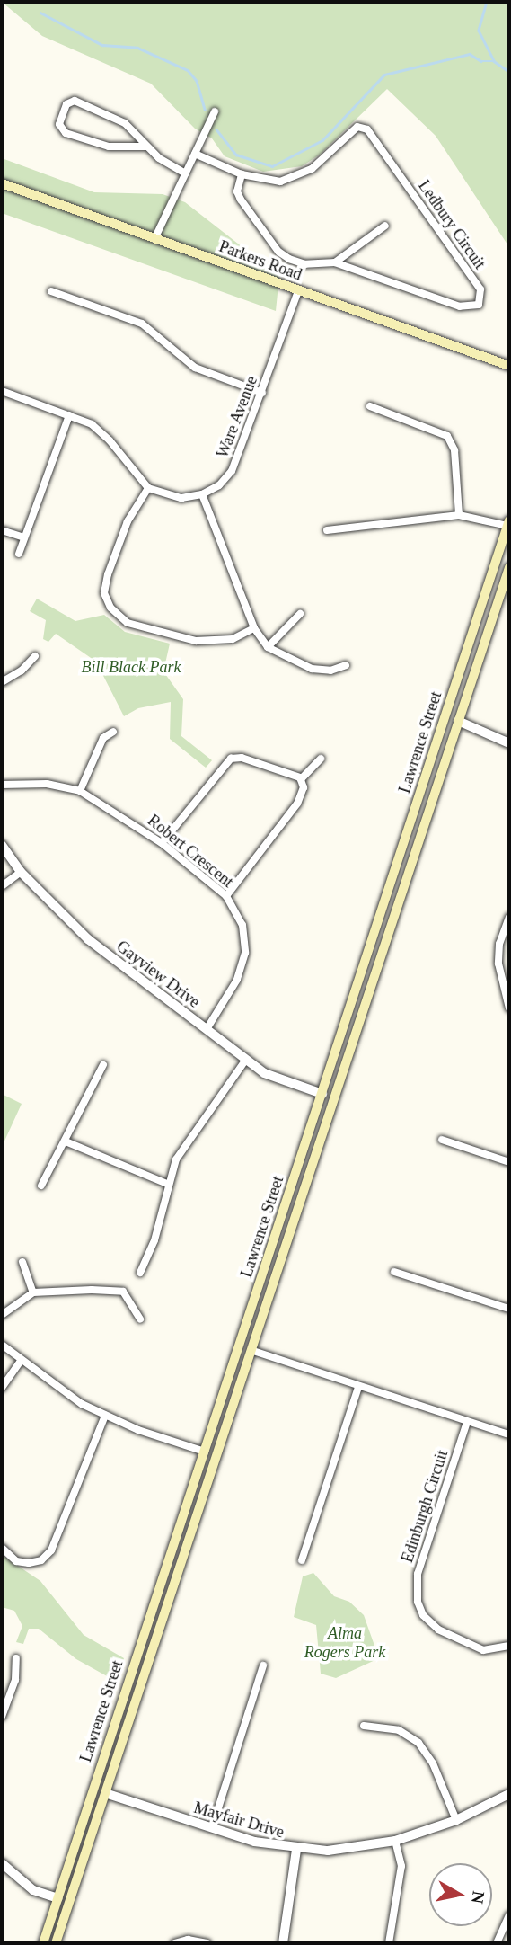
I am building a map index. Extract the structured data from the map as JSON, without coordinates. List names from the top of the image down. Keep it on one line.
{"streets":{"main road":["Parkers Road","Lawrence Street"],"street":["Ledbury Circuit","Ware Avenue","Robert Crescent","Gayview Drive","Edinburgh Circuit","Mayfair Drive"]},"crossings":[["Parkers Road","Ware Avenue"],["Lawrence Street","Gayview Drive"],["Lawrence Street","Mayfair Drive"],["Robert Crescent","Gayview Drive"]],"parks":["Bill Black Park","Alma Rogers Park"],"north":"right"}
